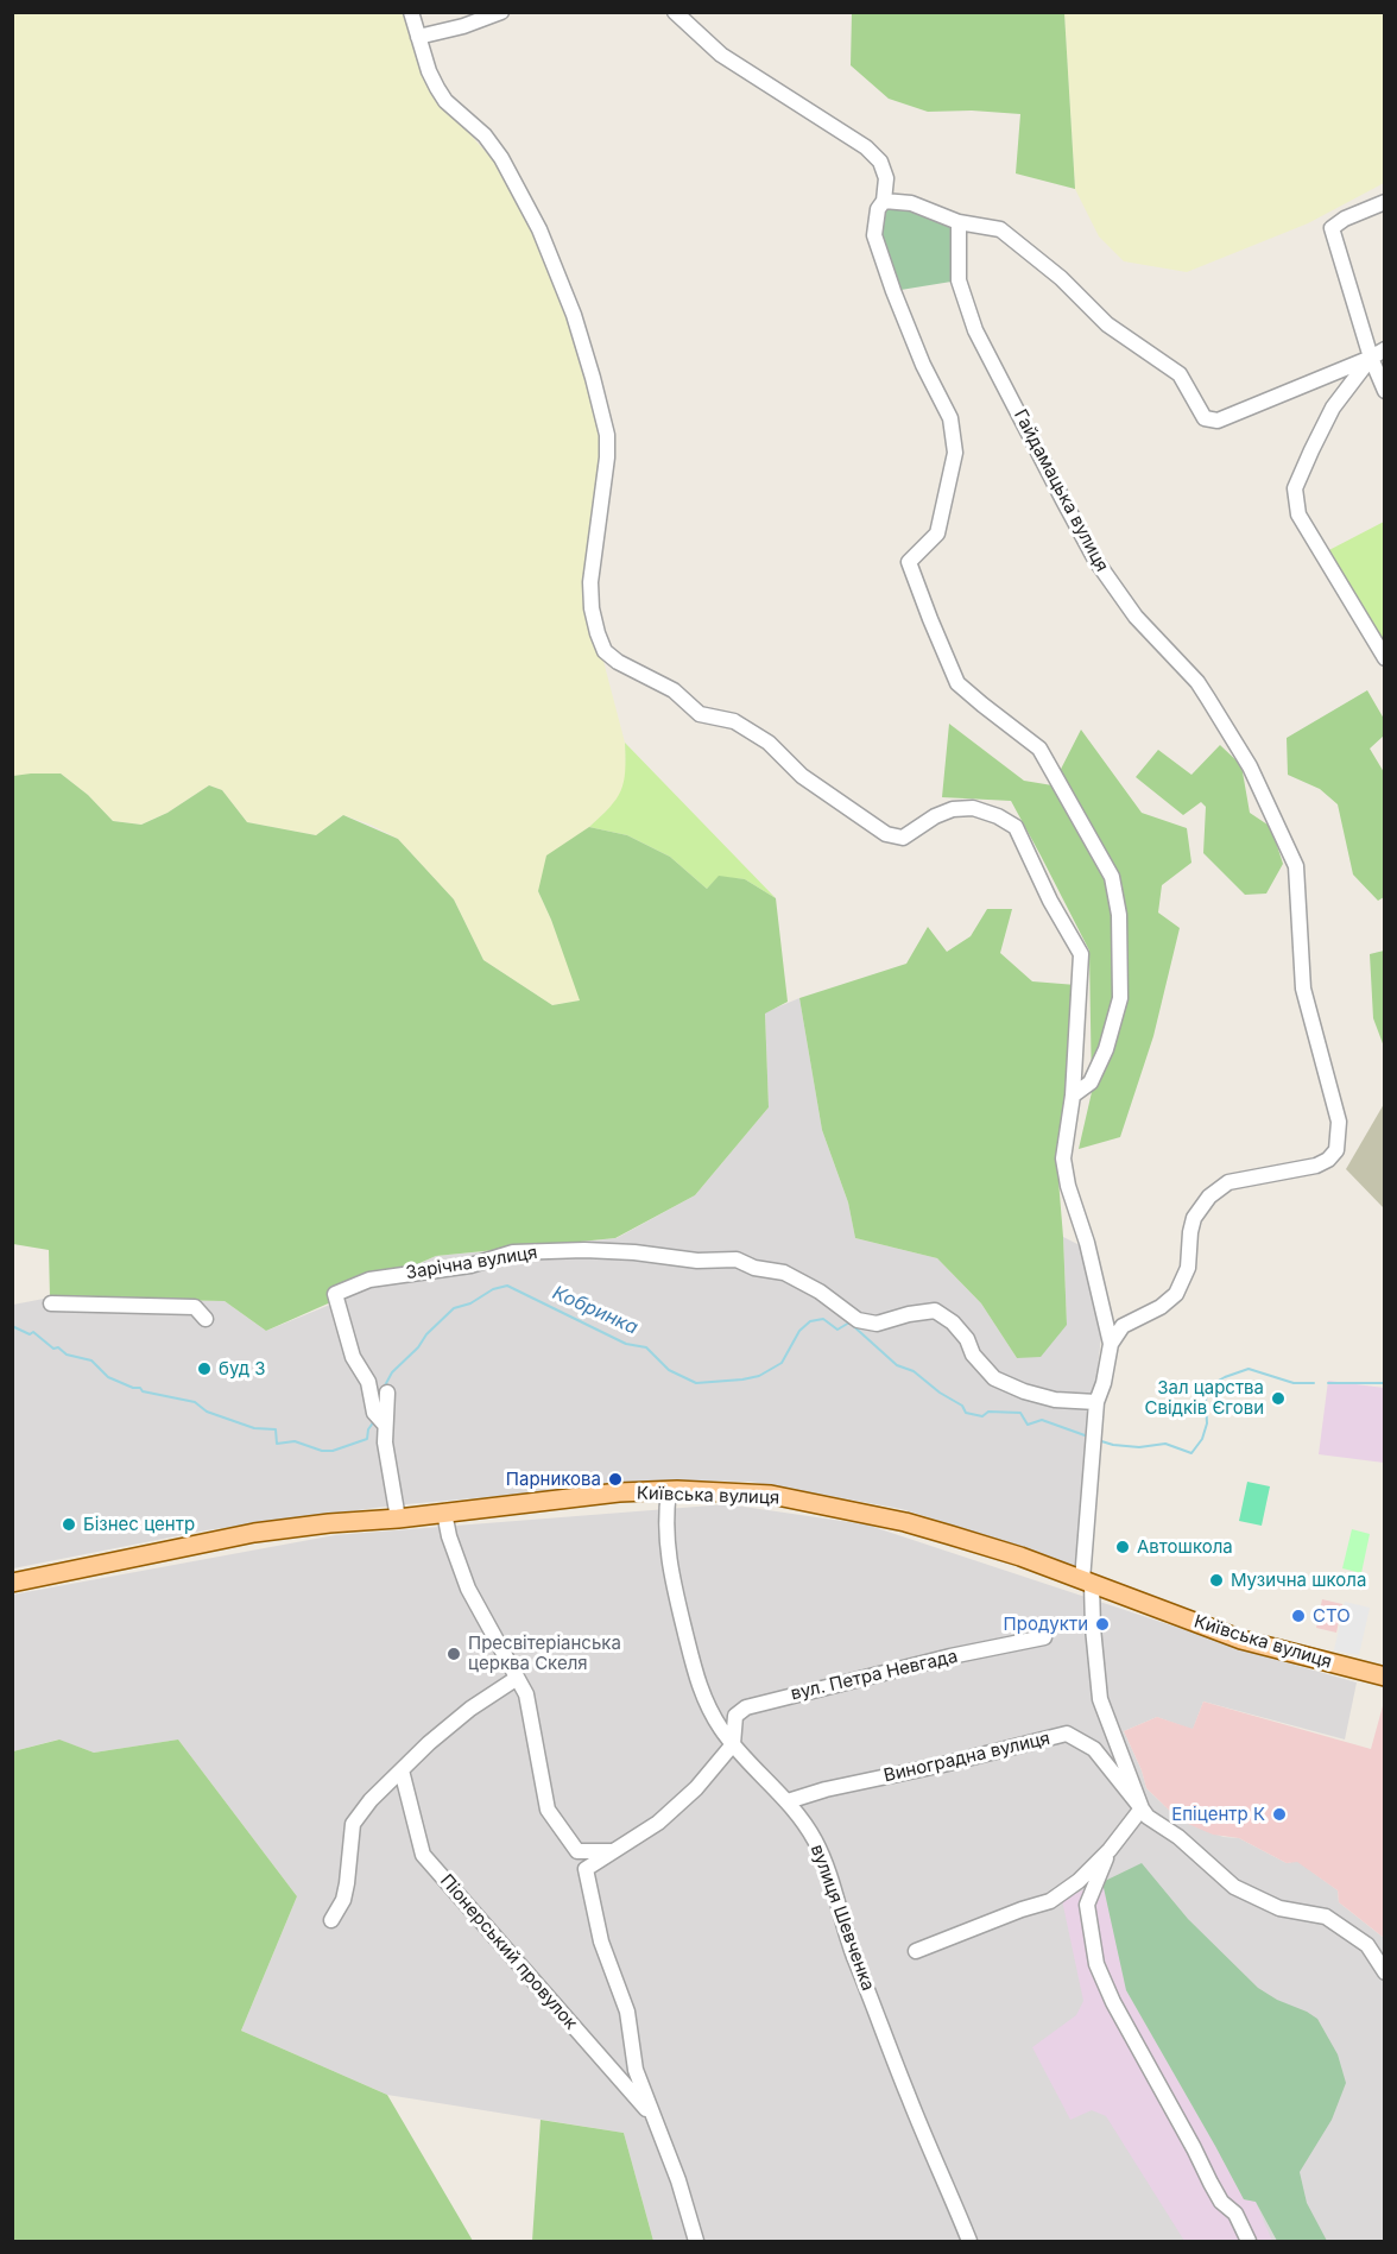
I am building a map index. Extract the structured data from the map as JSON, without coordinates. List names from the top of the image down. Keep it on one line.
{"streets":{"main road":["Київська вулиця"],"street":["Гайдамацька вулиця","Зарічна вулиця","вул. Петра Невгада","Виноградна вулиця","вулиця Шевченка","Піонерський провулок"]},"crossings":[["Київська вулиця","вулиця Шевченка"],["вул. Петра Невгада","вулиця Шевченка"],["Виноградна вулиця","вулиця Шевченка"]],"water":["Кобринка"],"places":["буд 3","Зал царства Свідків Єгови","Парникова","Бізнес центр","Автошкола","Музична школа","СТО","Продукти","Пресвітеріанська церква Скеля","Епіцентр К"]}
